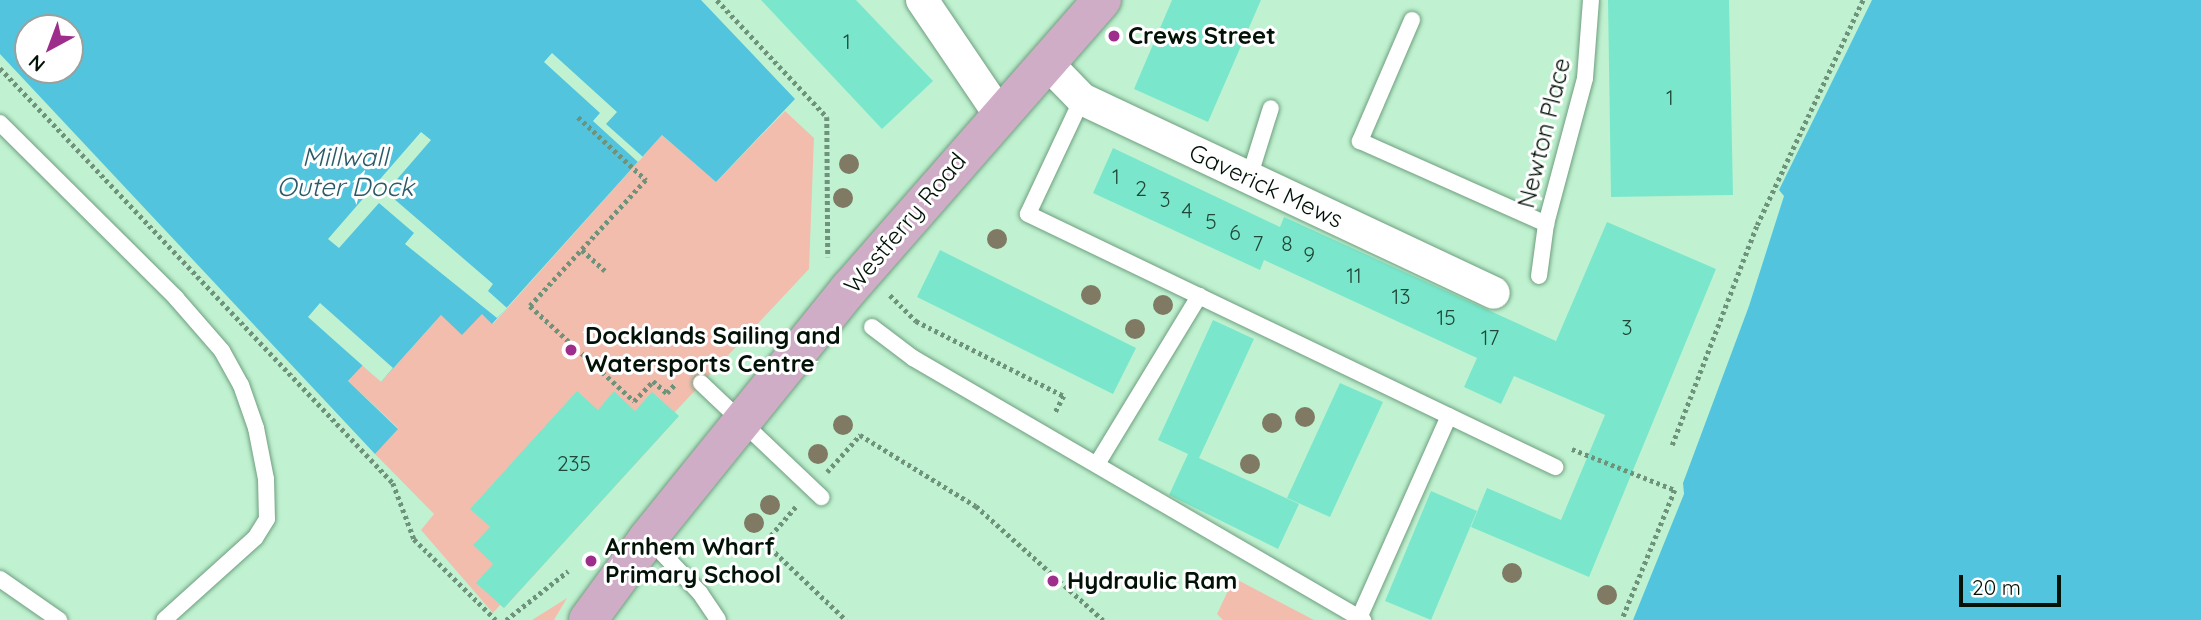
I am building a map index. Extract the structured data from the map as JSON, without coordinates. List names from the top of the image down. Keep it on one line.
{"streets":{"main road":["Westferry Road"],"street":["Gaverick Mews"],"lane":["Newton Place"]},"crossings":[["Gaverick Mews","Westferry Road"]],"water":["Millwall Outer Dock"],"places":["Crews Street","Docklands Sailing and Watersports Centre","Arnhem Wharf Primary School","Hydraulic Ram"],"house_numbers":["1","1","1","2","3","4","5","6","7","8","9","11","13","15","3","17","235"],"scale_bar":"20 m","north":"bottom left"}
